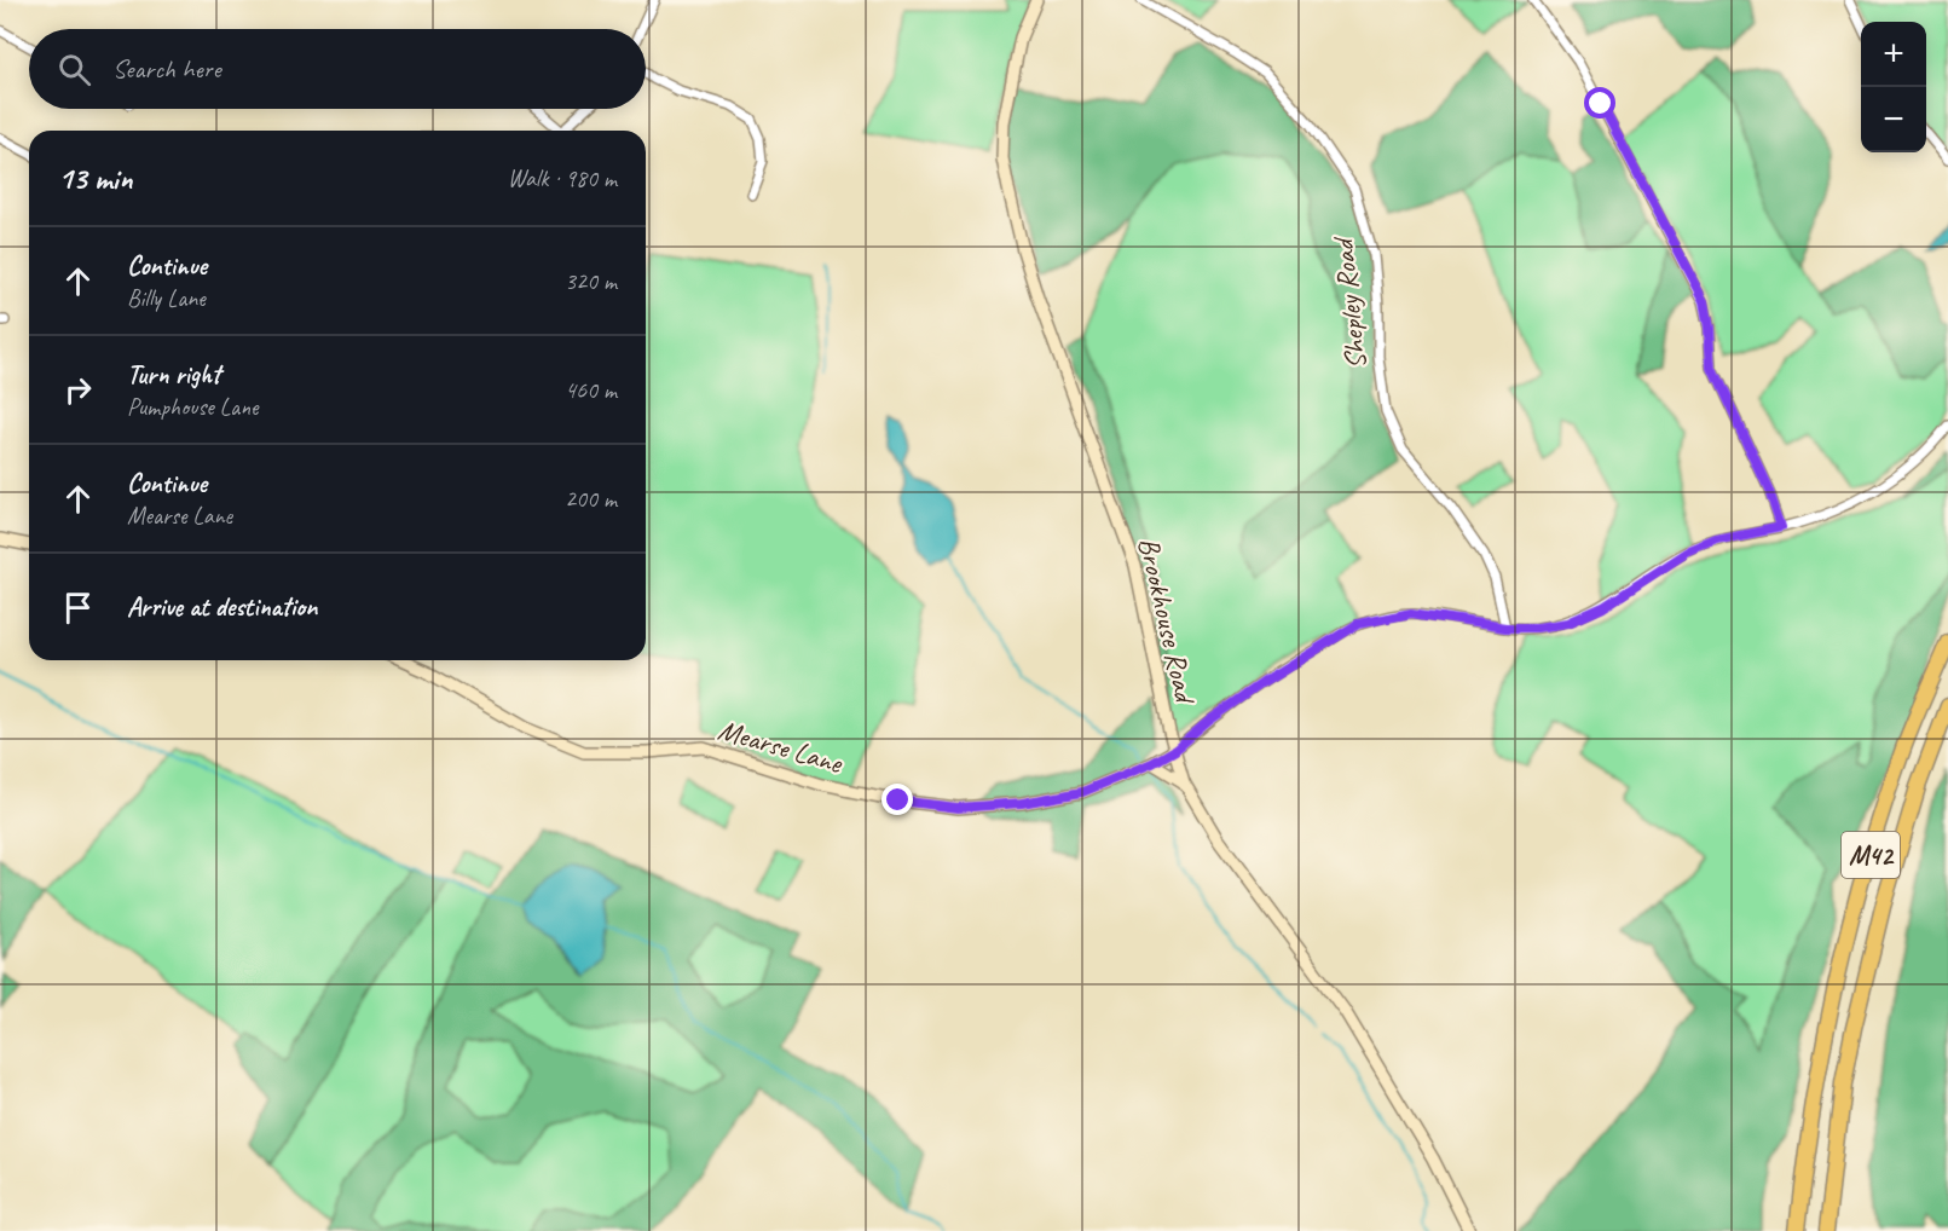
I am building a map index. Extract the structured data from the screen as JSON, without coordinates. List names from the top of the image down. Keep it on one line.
{"streets":{"highway":["M42"],"street":["Shepley Road","Brookhouse Road","Mearse Lane"]},"crossings":[["Brookhouse Road","Mearse Lane"]],"page":{"map_buttons":["+","−"],"search":"Search here","heading":["13 min","Walk · 980 m"],"list":[["Continue","Billy Lane","320 m"],["Turn right","Pumphouse Lane","460 m"],["Continue","Mearse Lane","200 m"],"Arrive at destination"]}}
